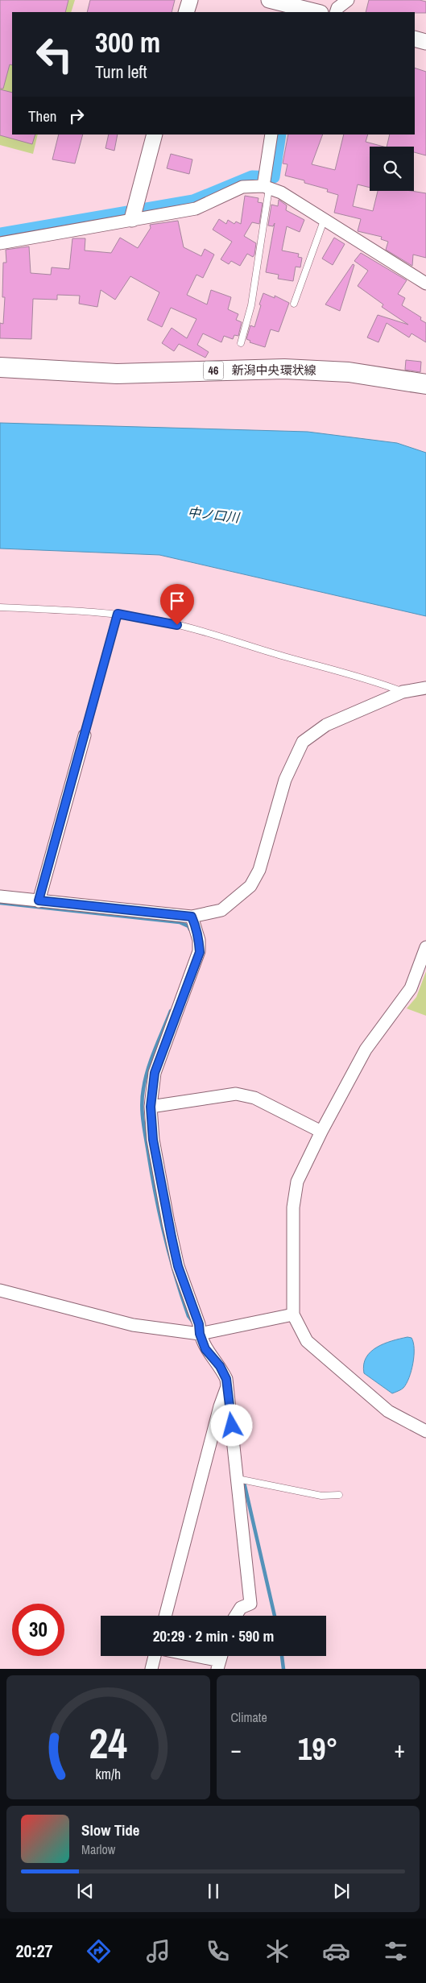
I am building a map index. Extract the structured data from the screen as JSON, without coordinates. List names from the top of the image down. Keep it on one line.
{"streets":{"main road":["46","新潟中央環状線"]},"water":["中ノ口川"],"page":{"turn":["300 m","Turn left"],"then":"Then","limit":"30","trip":"20:29 · 2 min · 590 m","tile":"Climate","heat":["−","19°","+"],"song":["Slow Tide","Marlow"],"tabs":"20:27","gauge":["24","km/h"]}}
